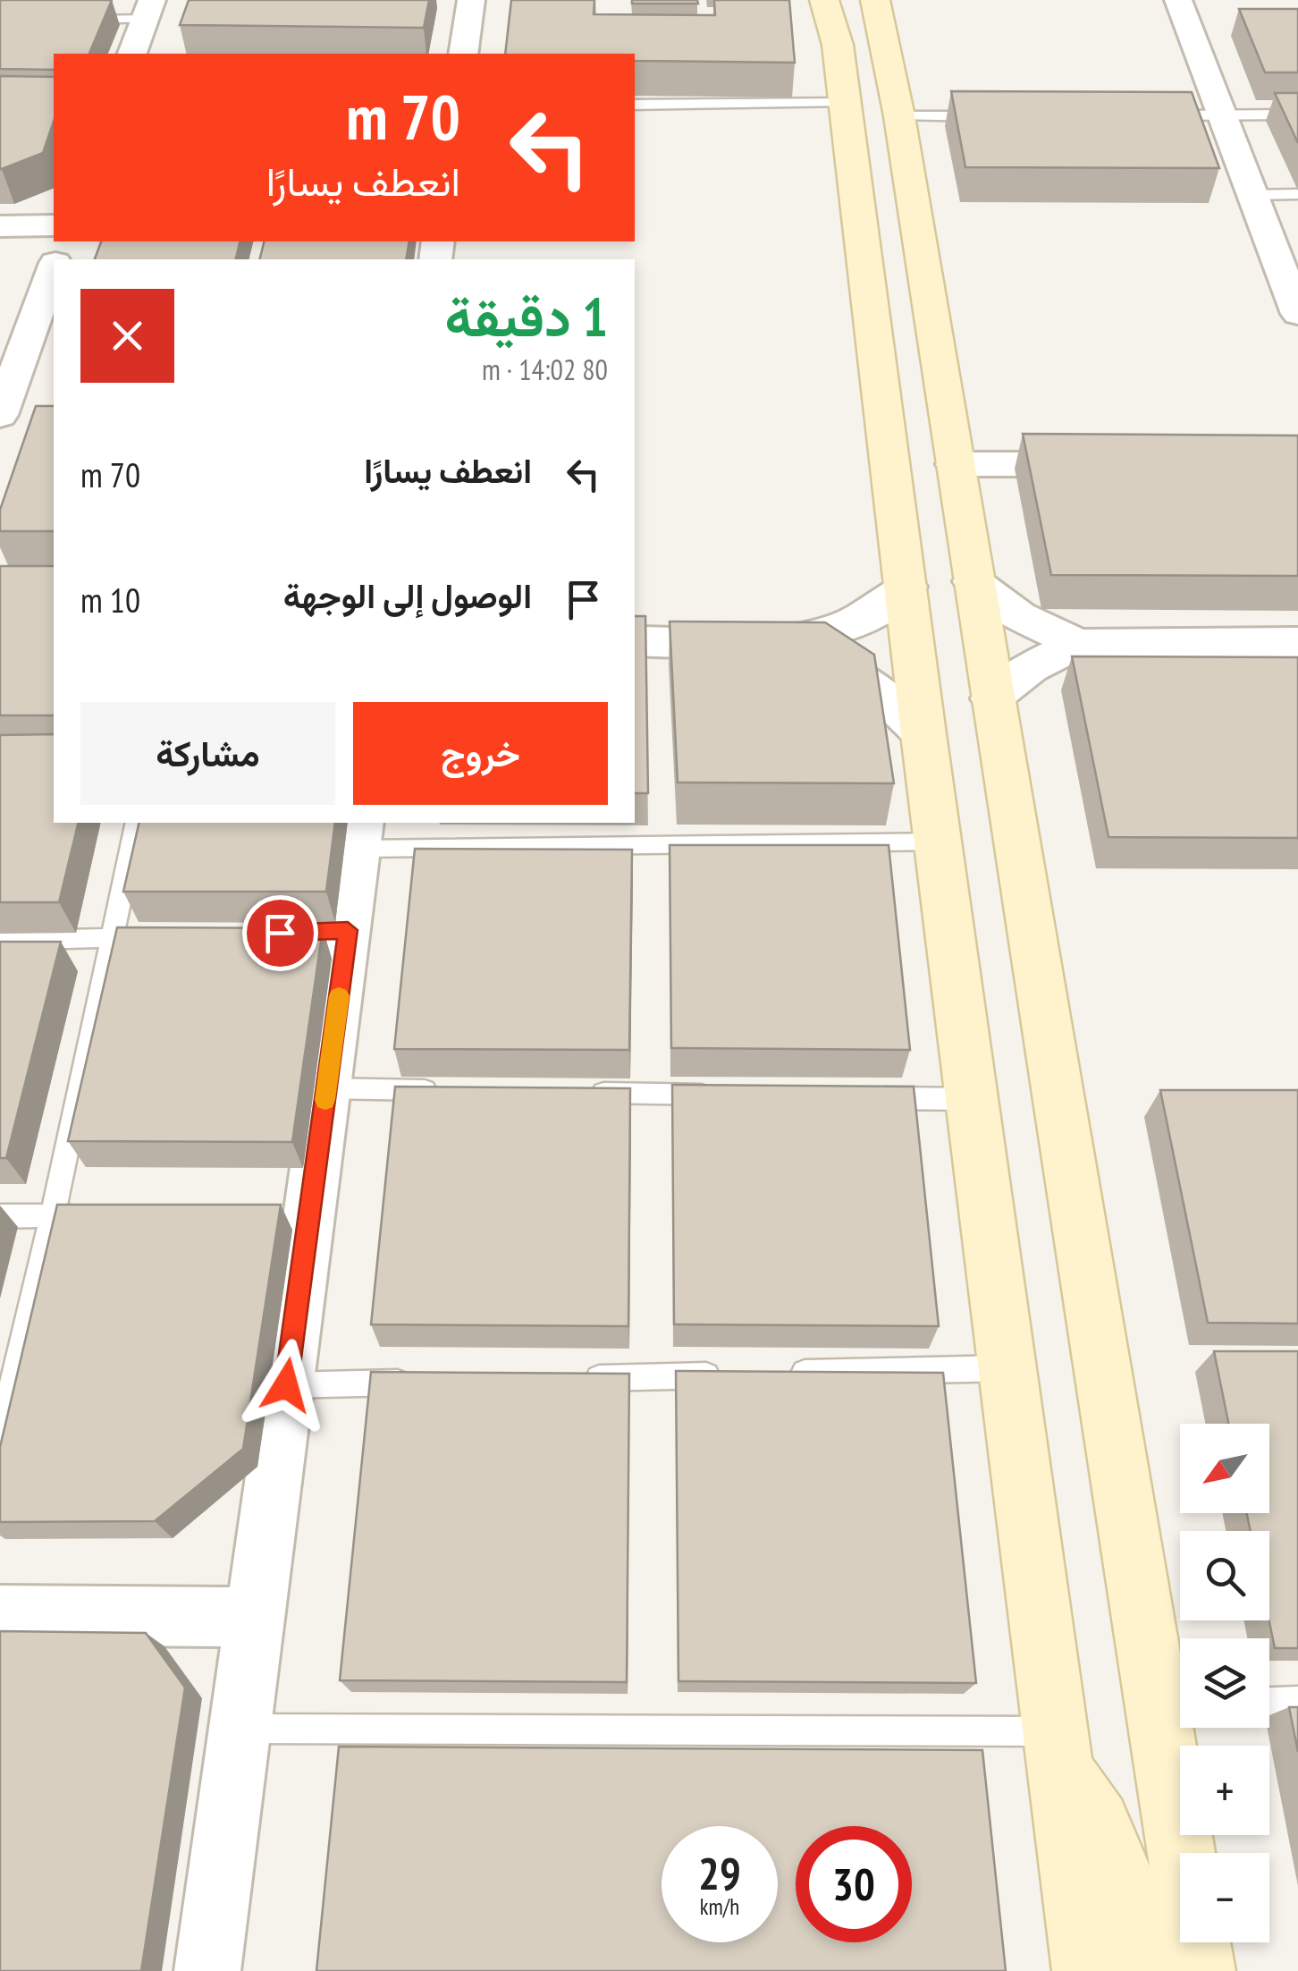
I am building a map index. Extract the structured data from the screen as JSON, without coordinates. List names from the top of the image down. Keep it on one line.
{"north":"bottom left","page":{"turn":["70 m","انعطف يسارًا"],"heading":["1 دقيقة","80 m · 14:02"],"list":[{"name":"انعطف يسارًا","value":"70 m"},{"name":"الوصول إلى الوجهة","value":"10 m"}],"buttons":["خروج","مشاركة"],"map_buttons":["+","−"],"speed":"29 km/h","limit":"30"}}
